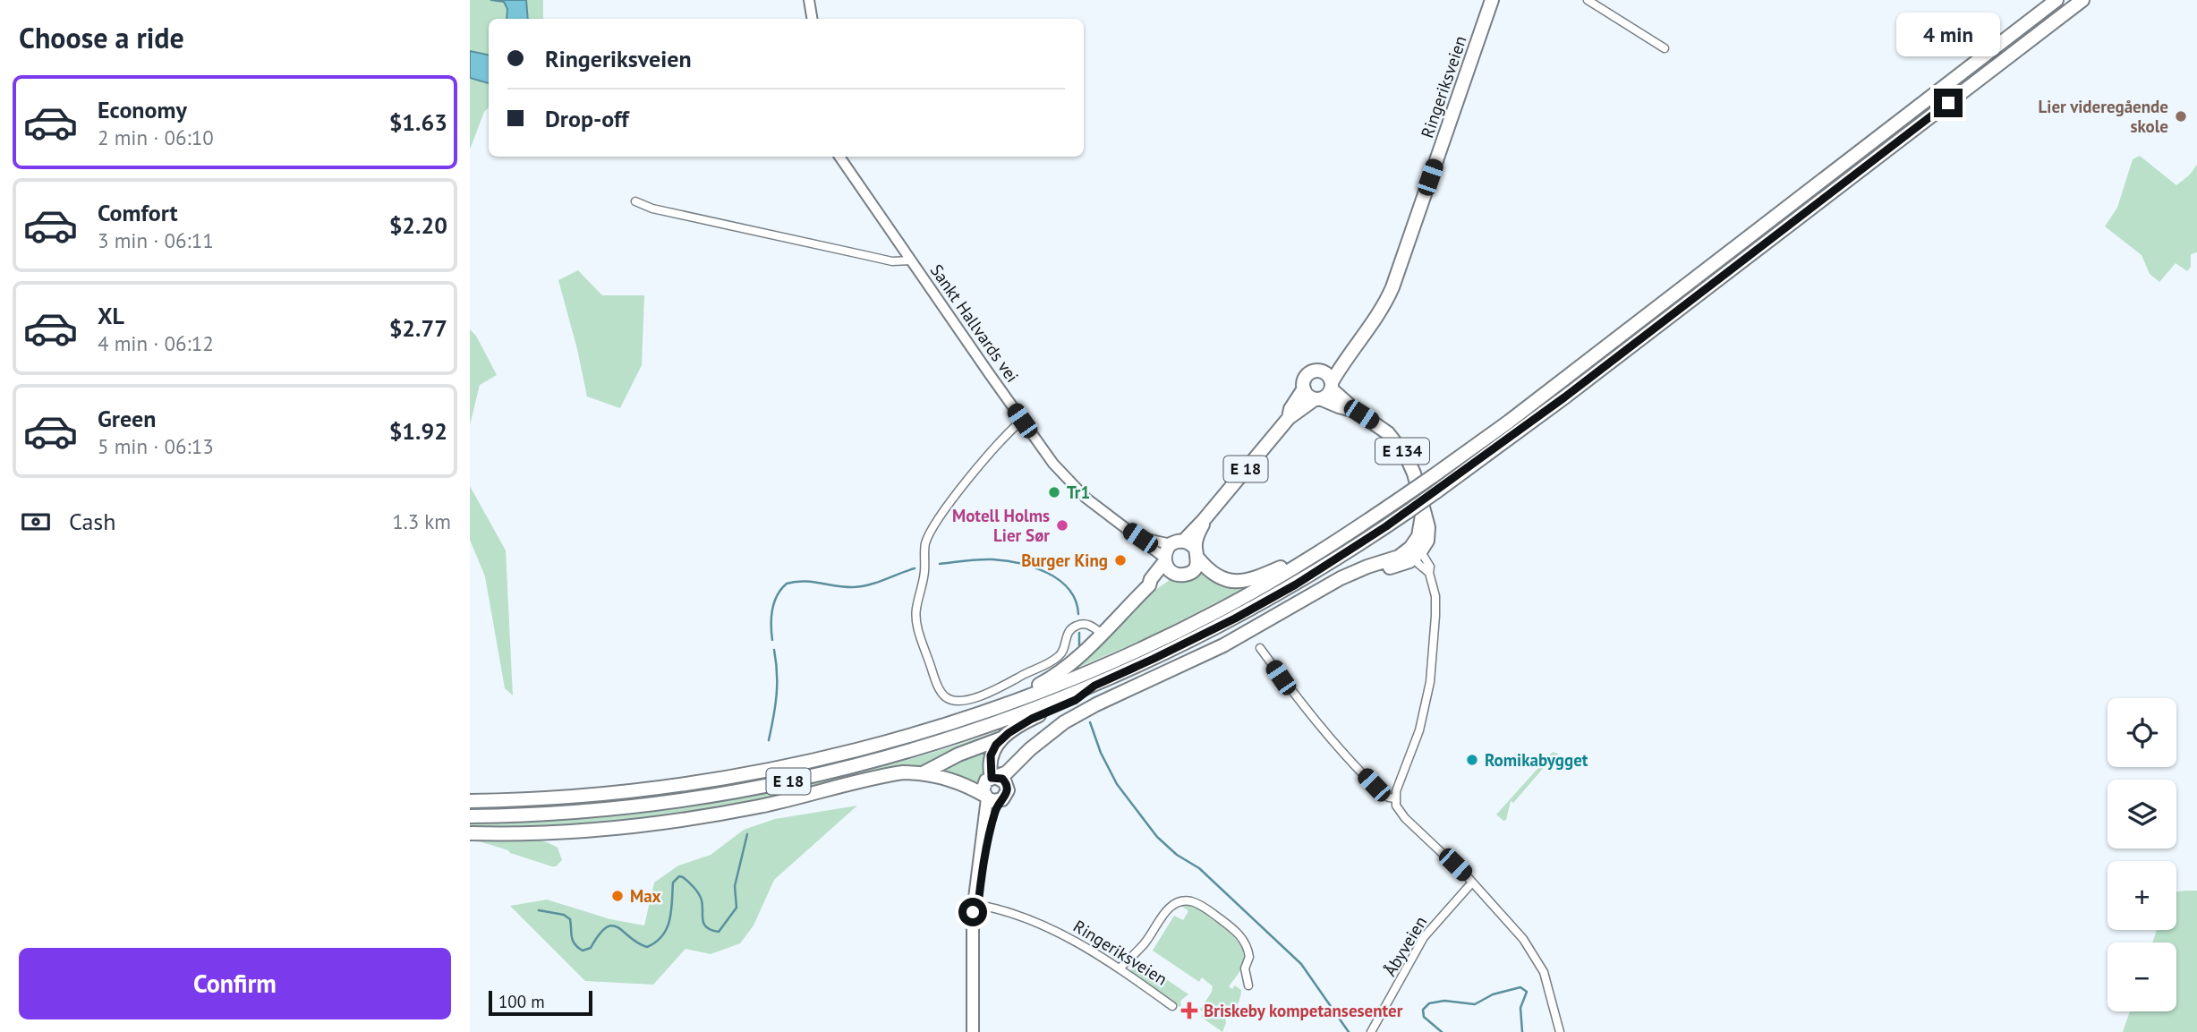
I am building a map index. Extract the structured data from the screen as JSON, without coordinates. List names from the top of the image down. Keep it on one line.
{"streets":{"highway":["Ringeriksveien","E 134","E 18"],"main road":["Sankt Hallvards vei"],"street":["Åbyveien"]},"crossings":[["Ringeriksveien","E 134"],["Ringeriksveien","E 18"],["Sankt Hallvards vei","E 18"],["E 134","E 18"]],"places":{"other":["Lier videregående skole","Tr1","Motell Holms Lier Sør","Burger King","Romikabygget","Max"],"health":["Briskeby kompetansesenter"]},"scale_bar":"100 m","page":{"heading":"Choose a ride","bubble":"4 min","banner":["Ringeriksveien","Drop-off"],"list":[{"name":"Economy","note":"2 min · 06:10","value":"$1.63"},{"name":"Comfort","note":"3 min · 06:11","value":"$2.20"},{"name":"XL","note":"4 min · 06:12","value":"$2.77"},{"name":"Green","note":"5 min · 06:13","value":"$1.92"}],"pay":["Cash","1.3 km"],"map_buttons":["+","−"],"buttons":"Confirm","scale":"100 m"}}
